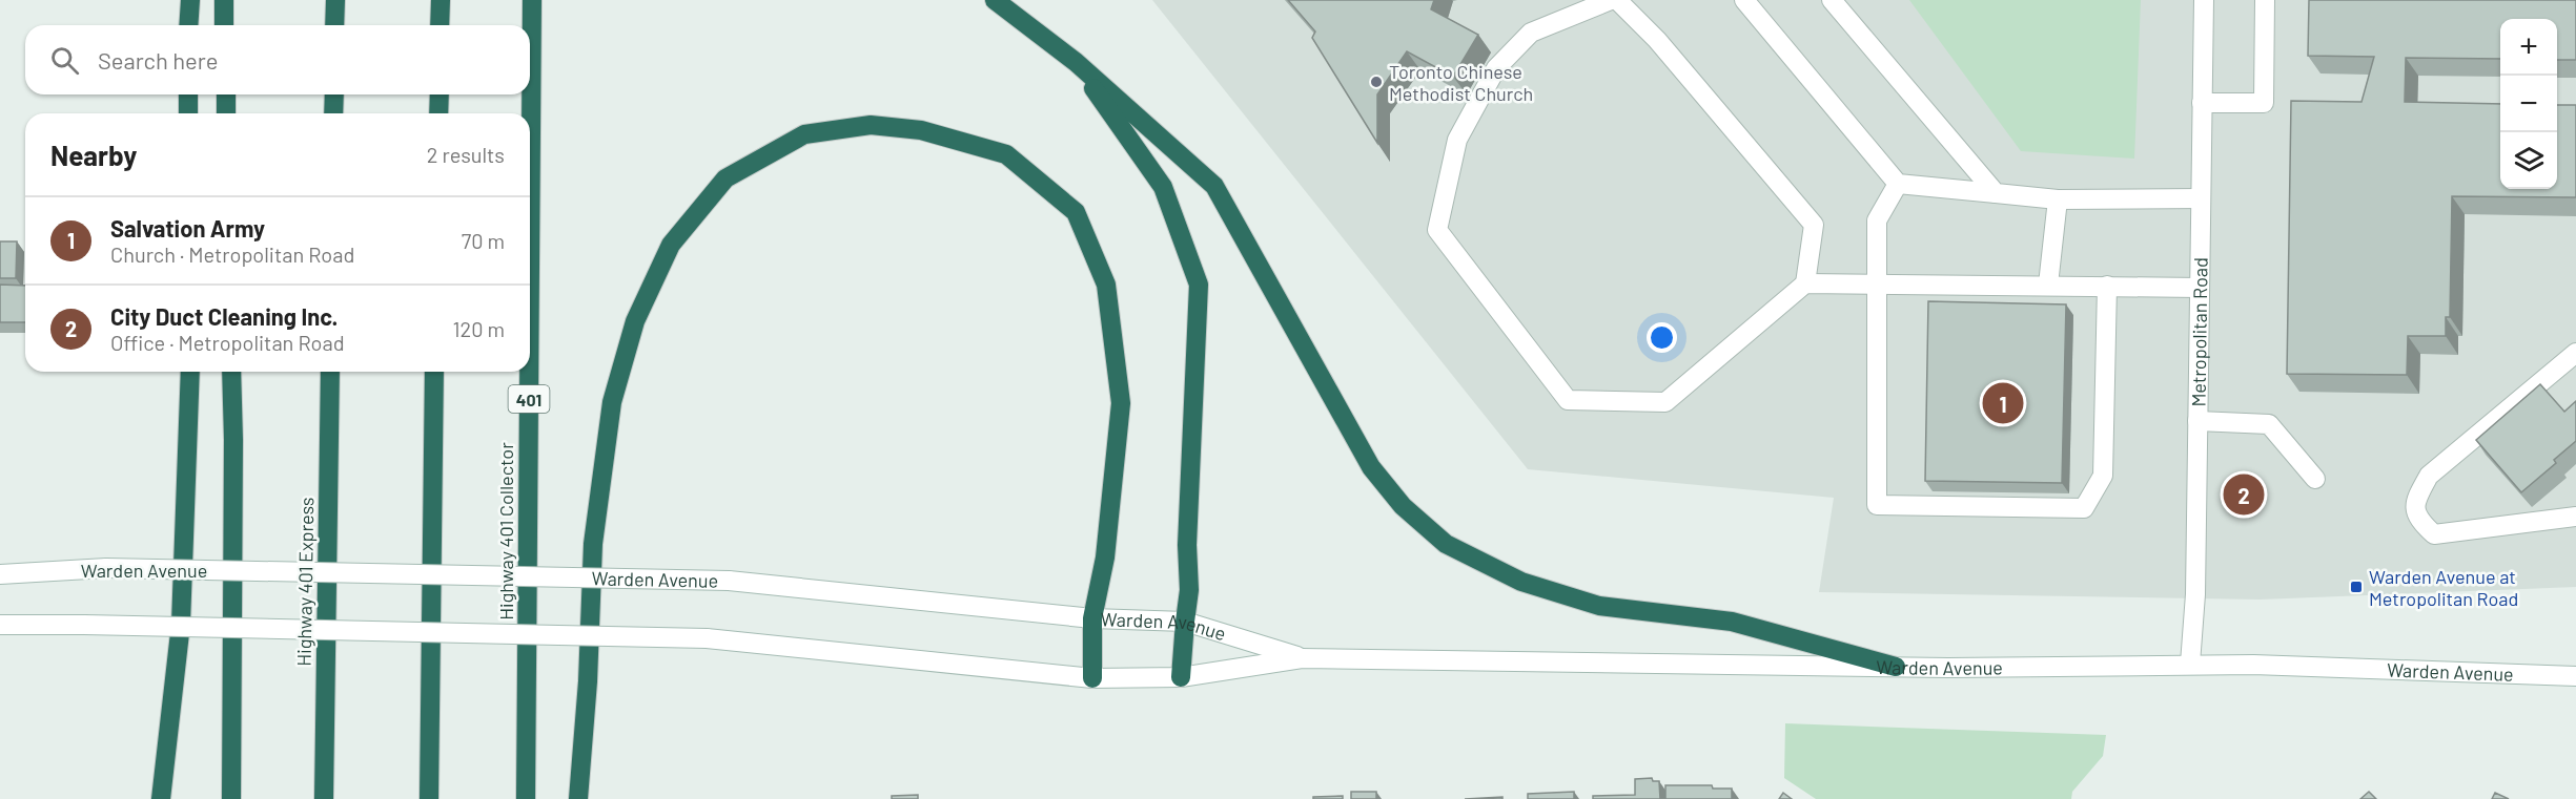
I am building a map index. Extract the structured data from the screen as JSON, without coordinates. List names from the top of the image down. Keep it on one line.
{"streets":{"highway":["401","Highway 401 Collector","Highway 401 Express"],"main road":["Metropolitan Road","Warden Avenue"]},"crossings":[["Metropolitan Road","Warden Avenue"]],"places":{"other":["Toronto Chinese Methodist Church"],"transit":["Warden Avenue at Metropolitan Road"]},"page":{"map_buttons":["+","−"],"search":"Search here","heading":["Nearby","2 results"],"list":[{"mark":"1","name":"Salvation Army","note":"Church · Metropolitan Road","value":"70 m"},{"mark":"2","name":"City Duct Cleaning Inc.","note":"Office · Metropolitan Road","value":"120 m"}],"pins":["1","2"]}}
